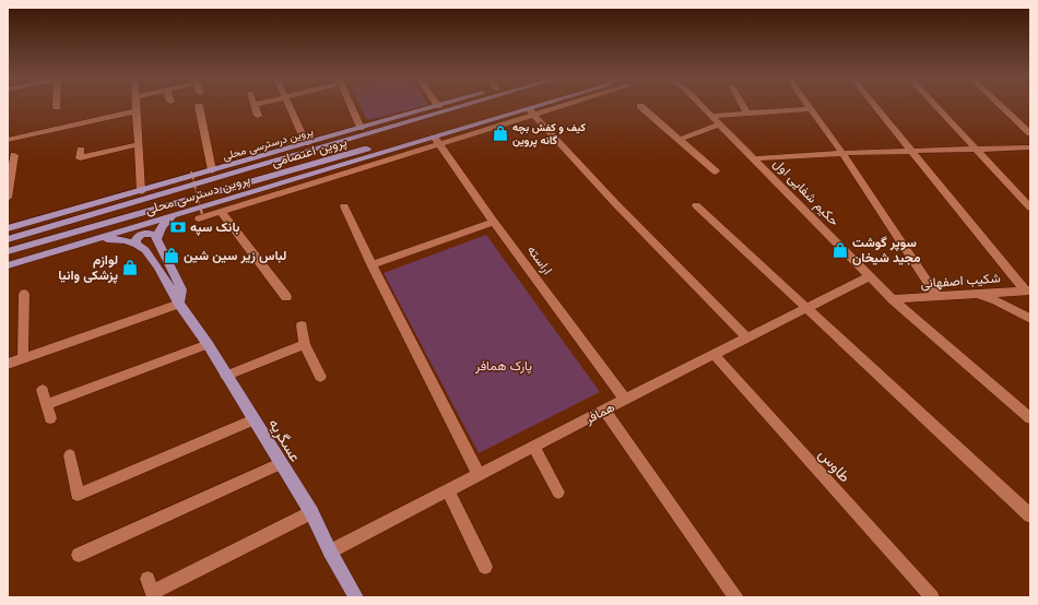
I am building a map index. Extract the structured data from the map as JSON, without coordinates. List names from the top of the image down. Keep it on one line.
{"streets":{"main road":["پروین درسترسی محلی","پروین اعتصامی","پروین دسترسی محلی","عسگریه"],"street":["حکیم شفایی اول","اراسته","شکیب اصفهانی","همافر","طاوس"]},"crossings":[["حکیم شفایی اول","شکیب اصفهانی"],["حکیم شفایی اول","همافر"],["پروین دسترسی محلی","اراسته"],["اراسته","همافر"],["همافر","عسگریه"],["همافر","طاوس"]],"parks":["پارک همافر"],"places":{"shop":["کیف و کفش بچه گانه پروین","سوپر گوشت مجید شیخان","لباس زیر سین شین","لوازم پزشکی وانیا"],"bank":["بانک سپه"]}}
